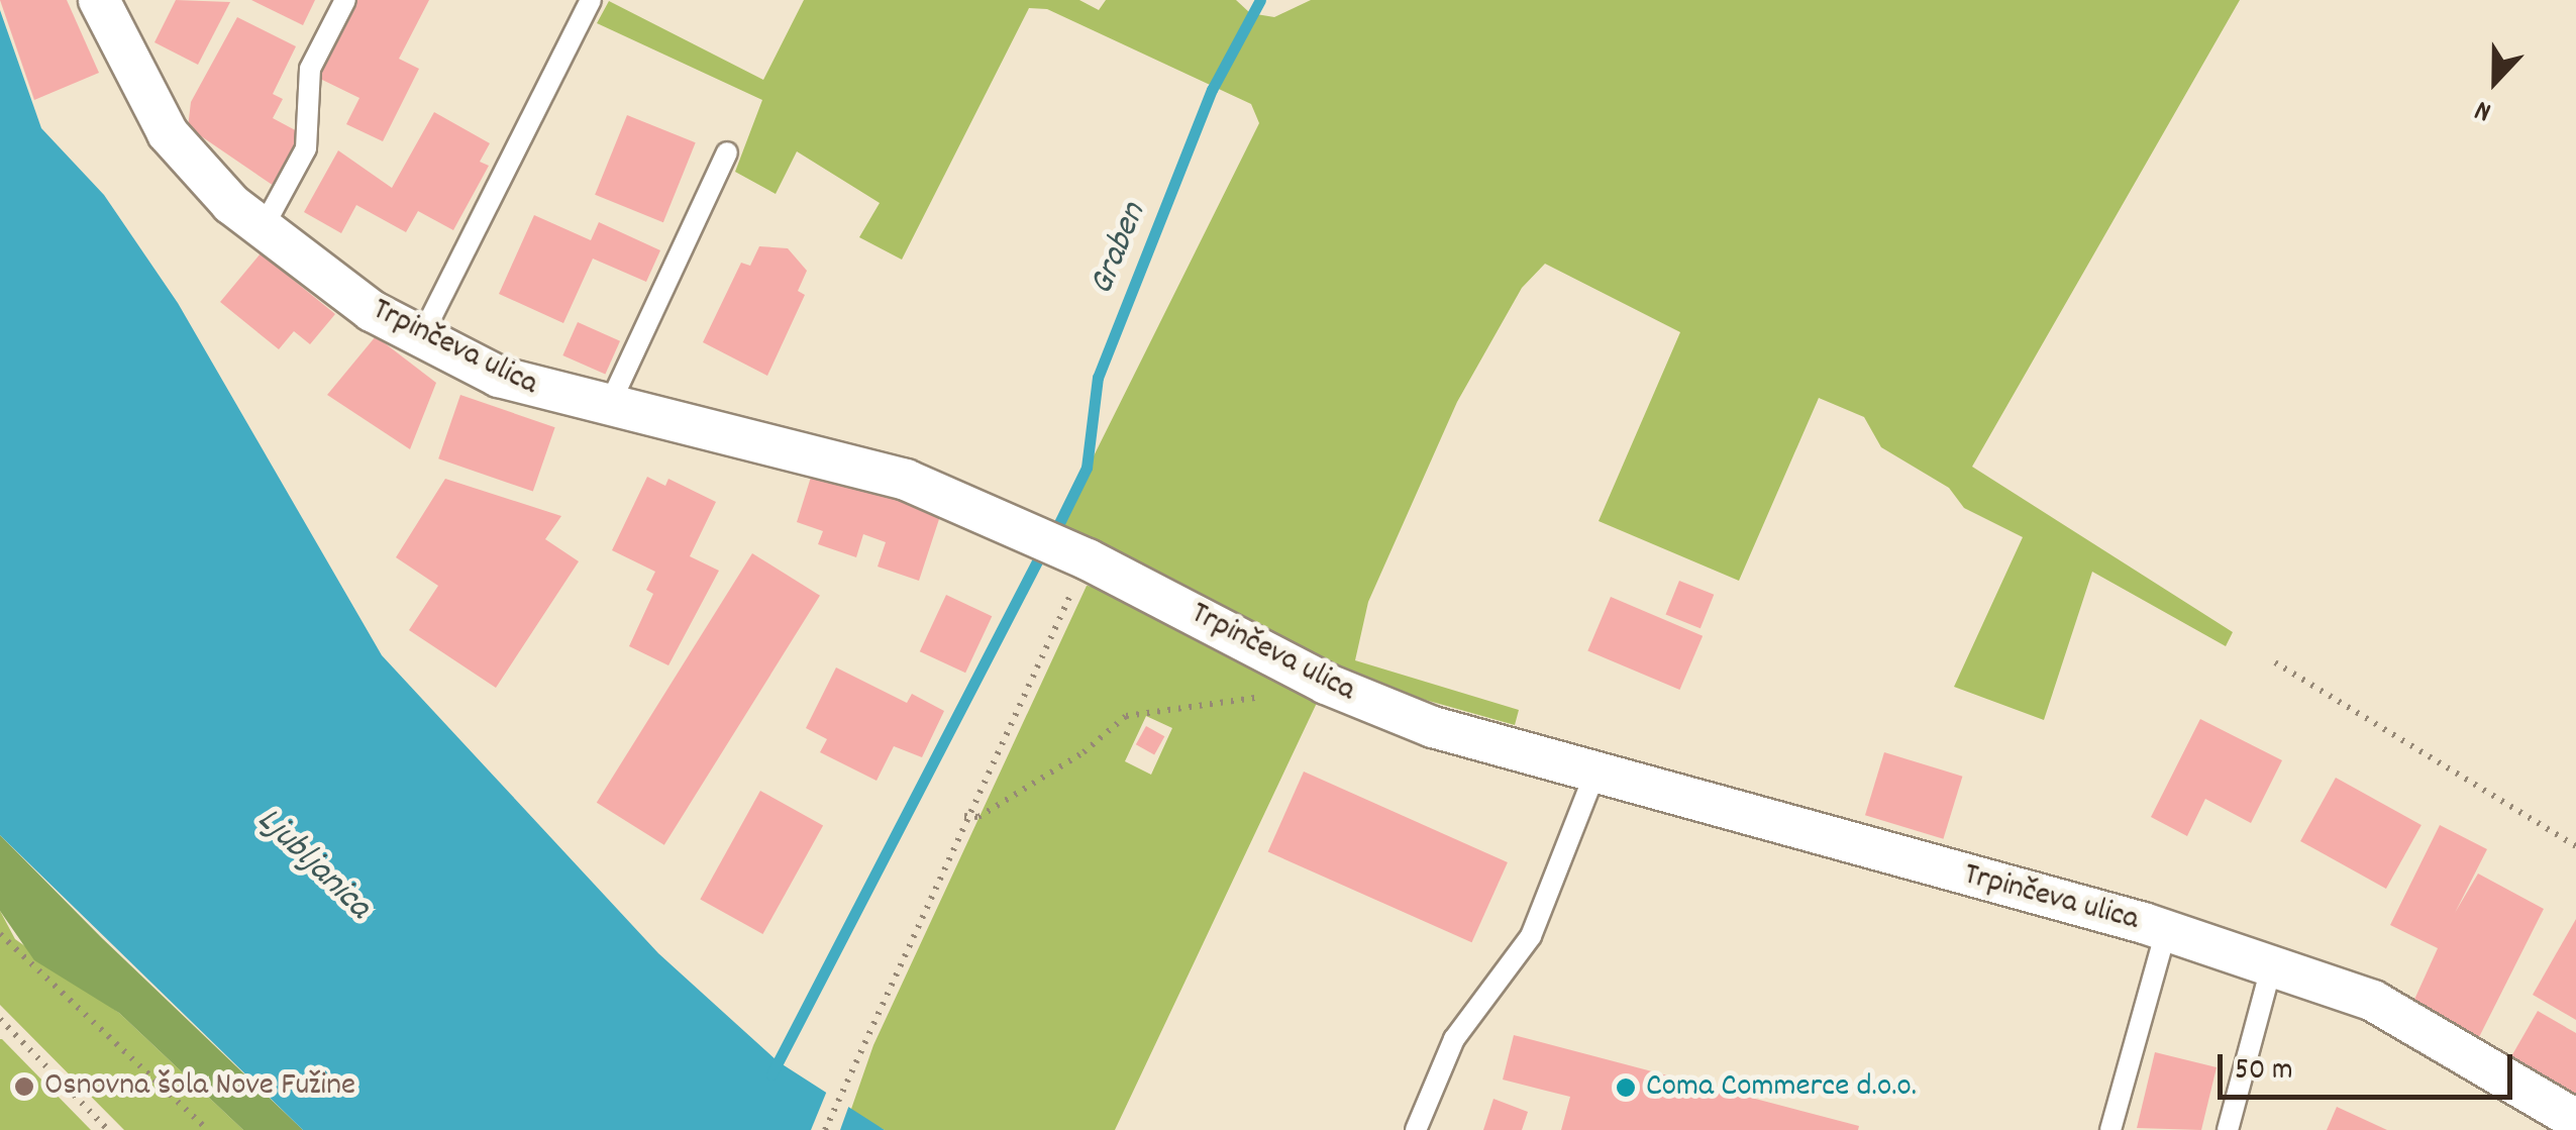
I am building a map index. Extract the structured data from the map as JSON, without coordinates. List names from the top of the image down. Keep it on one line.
{"streets":{"street":["Trpinčeva ulica"]},"water":["Graben","Ljubljanica"],"places":["Osnovna šola Nove Fužine","Coma Commerce d.o.o."],"scale_bar":"50 m","north":"bottom"}
